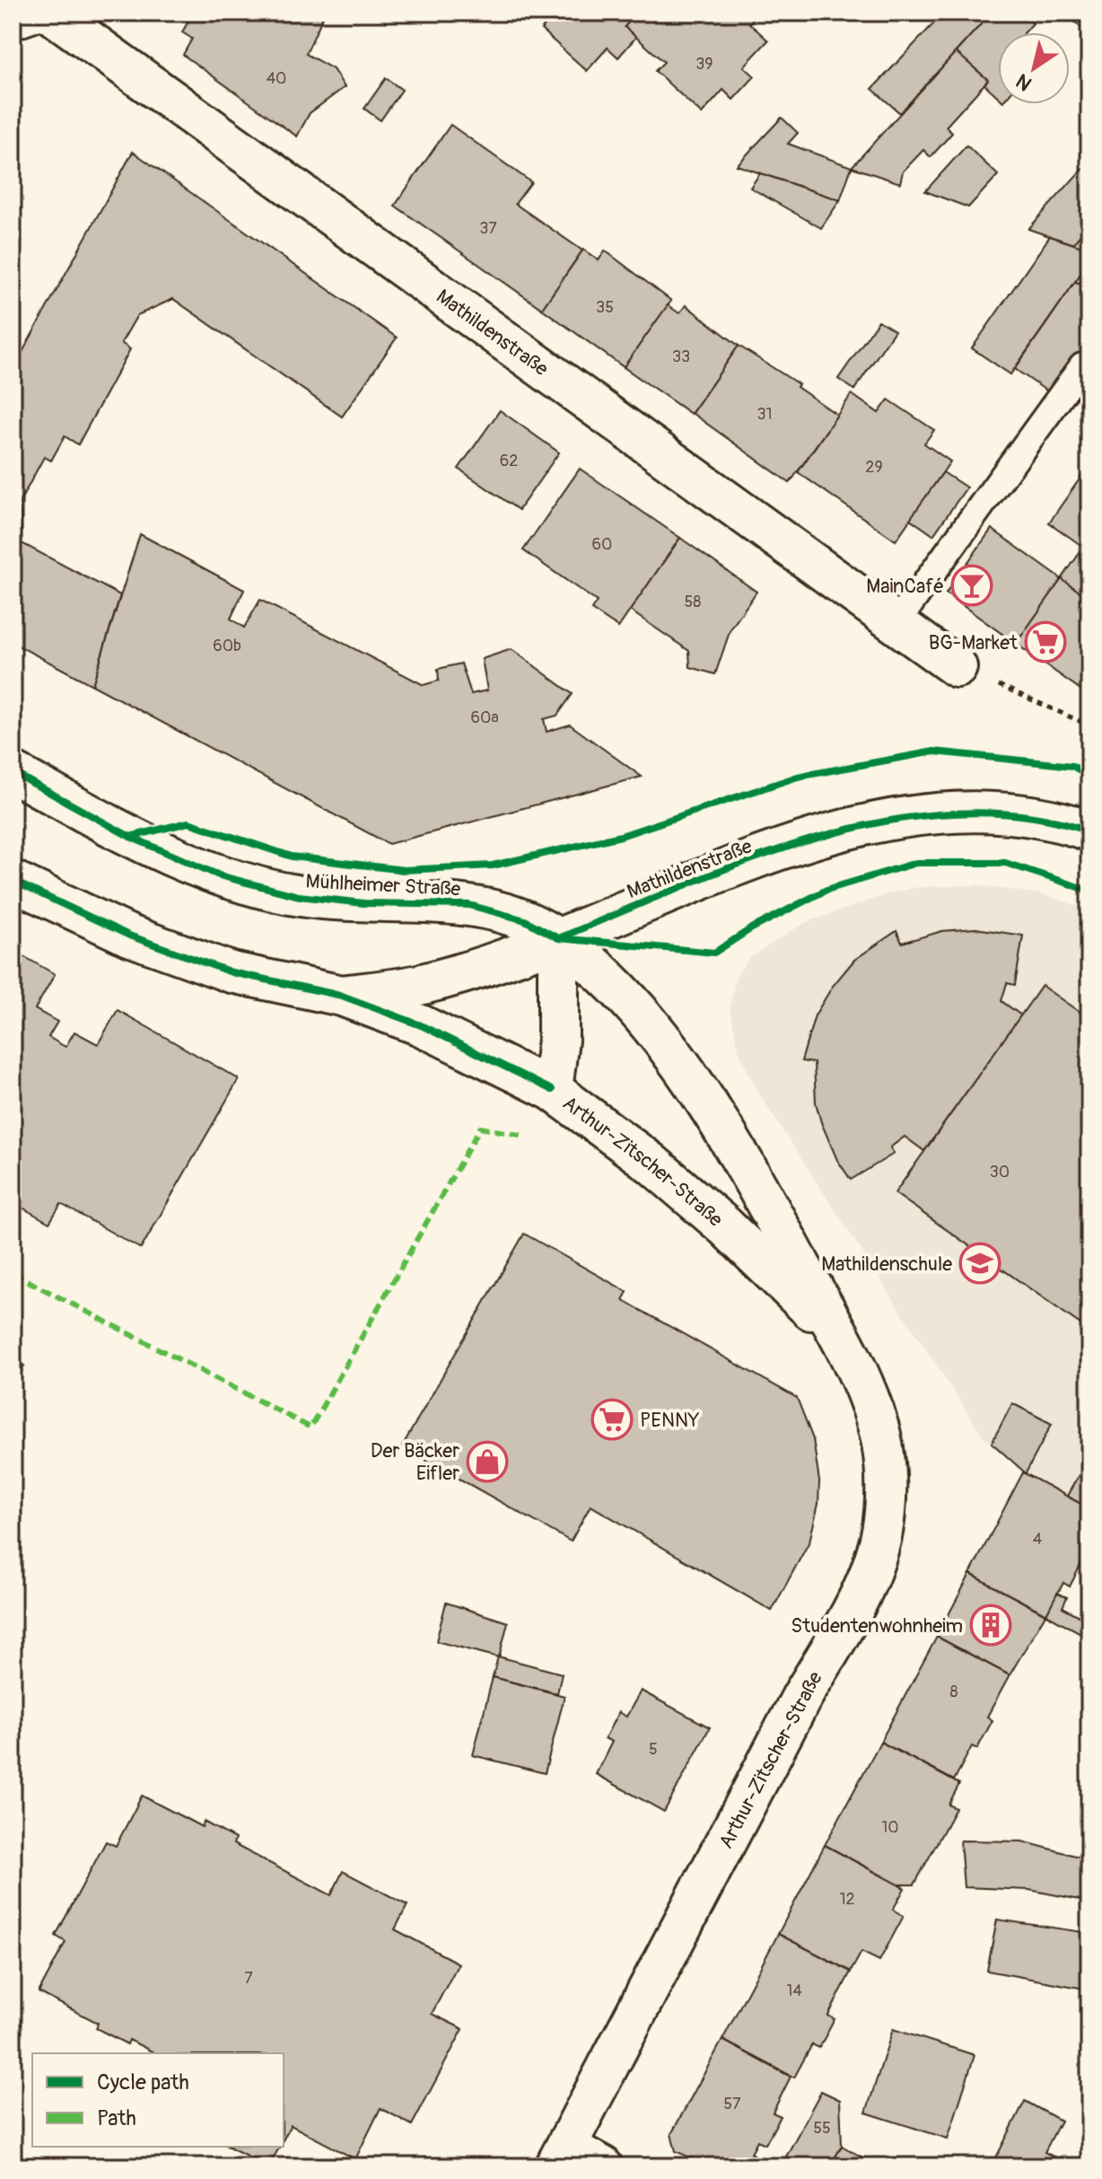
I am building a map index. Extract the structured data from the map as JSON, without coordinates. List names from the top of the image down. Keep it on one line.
{"streets":{"main road":["Mathildenstraße","Mühlheimer Straße","Arthur-Zitscher-Straße"]},"crossings":[["Mathildenstraße","Mühlheimer Straße"],["Mathildenstraße","Arthur-Zitscher-Straße"],["Mühlheimer Straße","Arthur-Zitscher-Straße"]],"places":{"bar":["MainCafé"],"supermarket":["BG-Market","PENNY"],"school or university":["Mathildenschule"],"shop":["Der Bäcker Eifler"],"building":["Studentenwohnheim"]},"house_numbers":["39","40","37","35","33","31","62","29","60","58","60b","60a","30","4","8","5","10","12","7","14","57","55"],"legend":["Cycle path","Path"],"north":"bottom left"}
